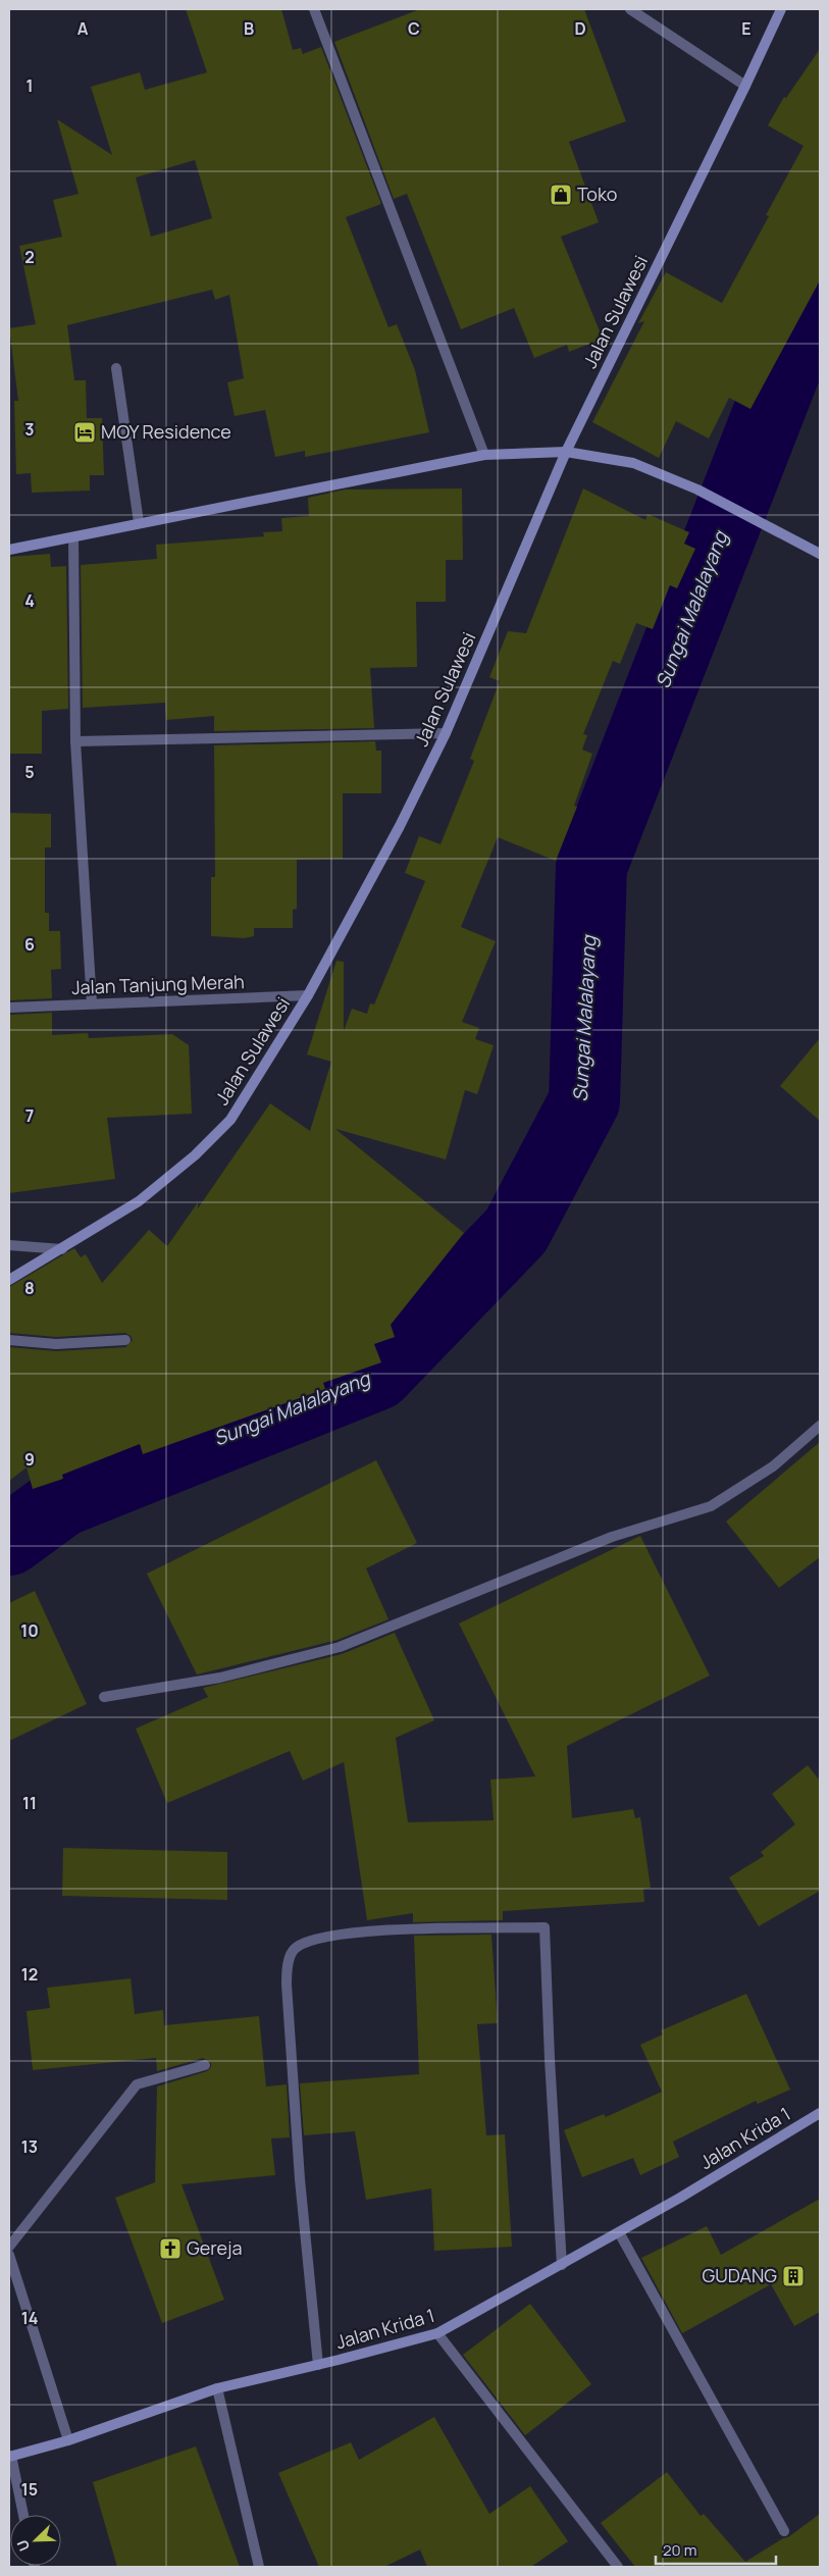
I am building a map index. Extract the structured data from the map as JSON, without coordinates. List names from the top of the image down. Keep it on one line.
{"streets":{"street":["Jalan Sulawesi","Jalan Tanjung Merah","Jalan Krida 1"]},"crossings":[["Jalan Sulawesi","Jalan Tanjung Merah"]],"water":["Sungai Malalayang"],"places":{"shop":["Toko"],"hotel":["MOY Residence"],"church":["Gereja"],"building":["GUDANG"]},"scale_bar":"20 m","north":"bottom left","grid":{"columns":["A","B","C","D","E"],"rows":["1","2","3","4","5","6","7","8","9","10","11","12","13","14","15"]}}
